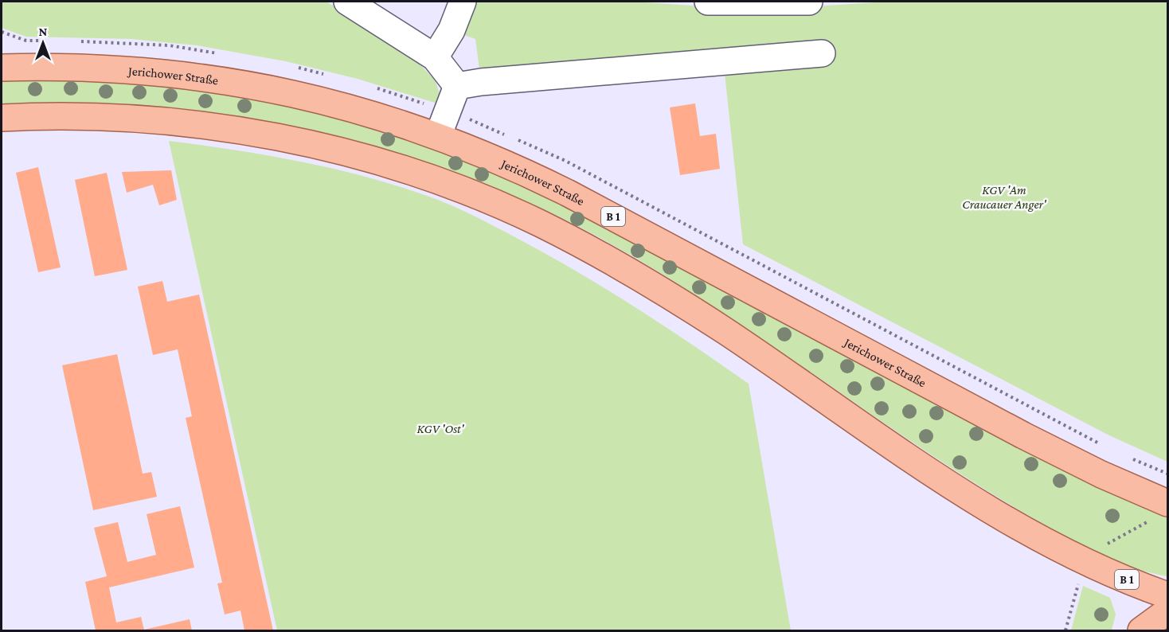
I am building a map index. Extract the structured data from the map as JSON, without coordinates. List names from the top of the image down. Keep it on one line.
{"streets":{"main road":["Jerichower Straße","B 1"]},"parks":["KGV 'Am Craucauer Anger'","KGV 'Ost'"],"north":"top"}
